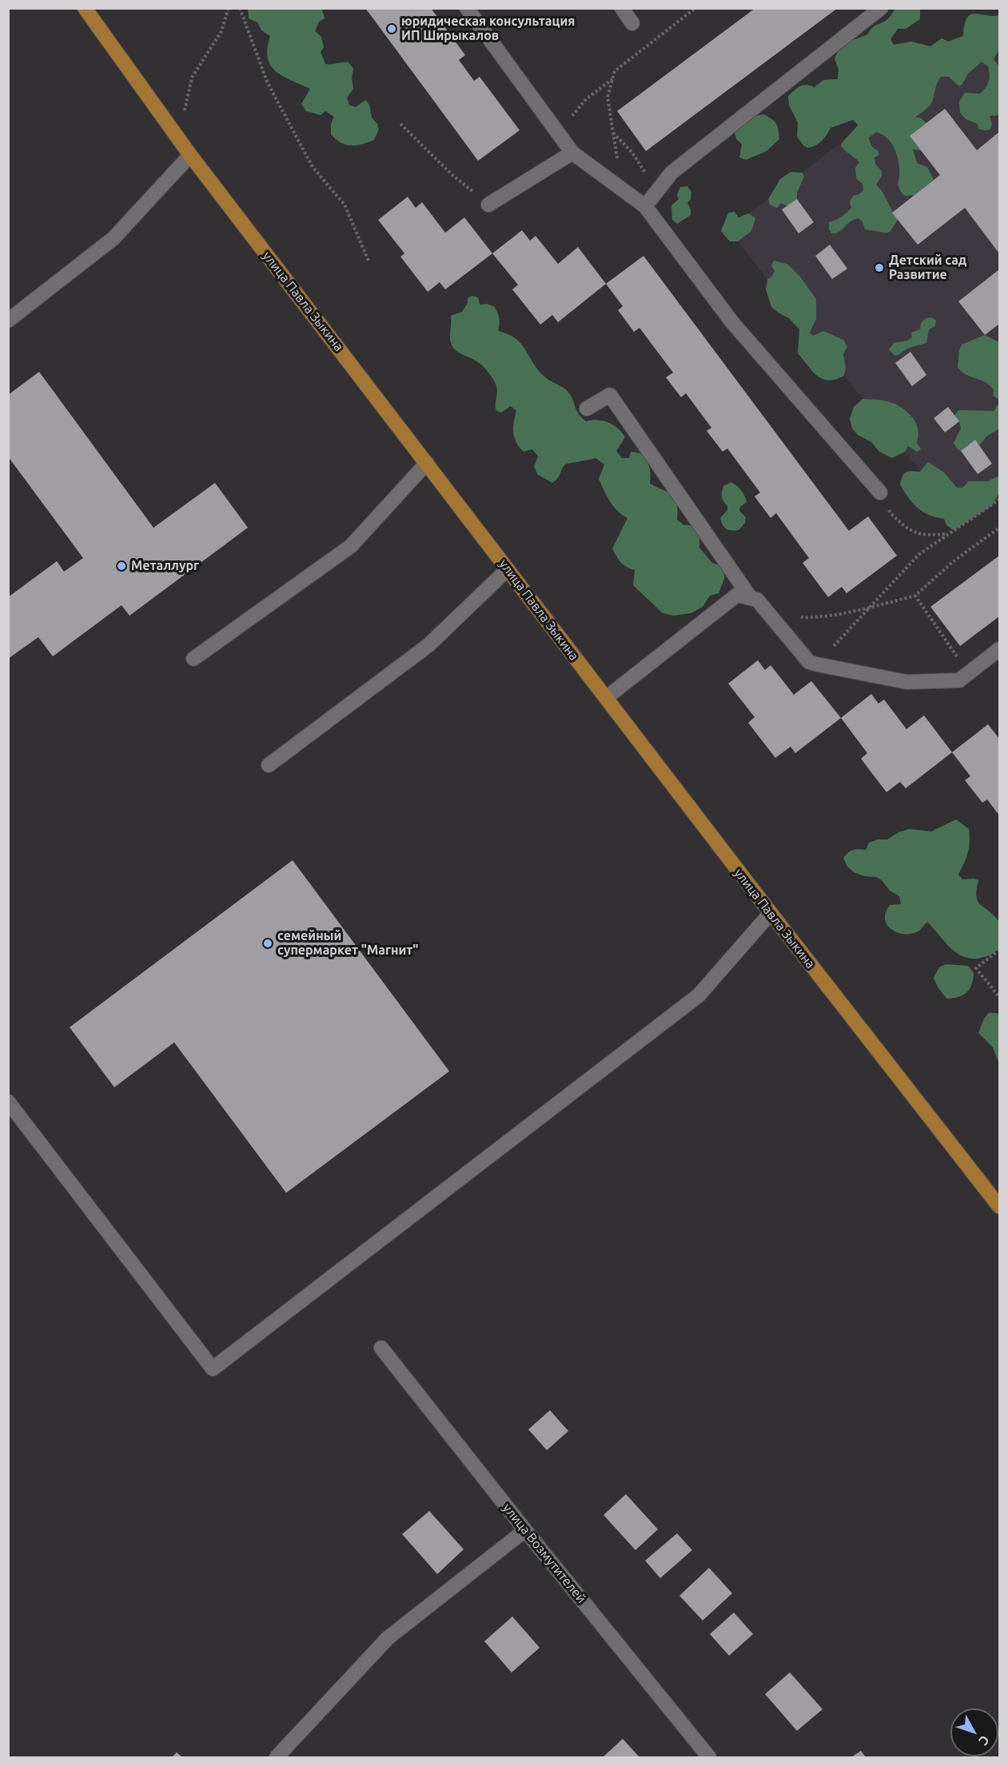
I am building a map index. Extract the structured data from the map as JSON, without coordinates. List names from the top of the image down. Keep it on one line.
{"streets":{"main road":["улица Павла Зыкина"],"street":["улица Возмутителей"]},"places":["юридическая консультация ИП Ширыкалов","Детский сад Развитие","Металлург","семейный супермаркет \"Магнит\""],"north":"bottom right"}
